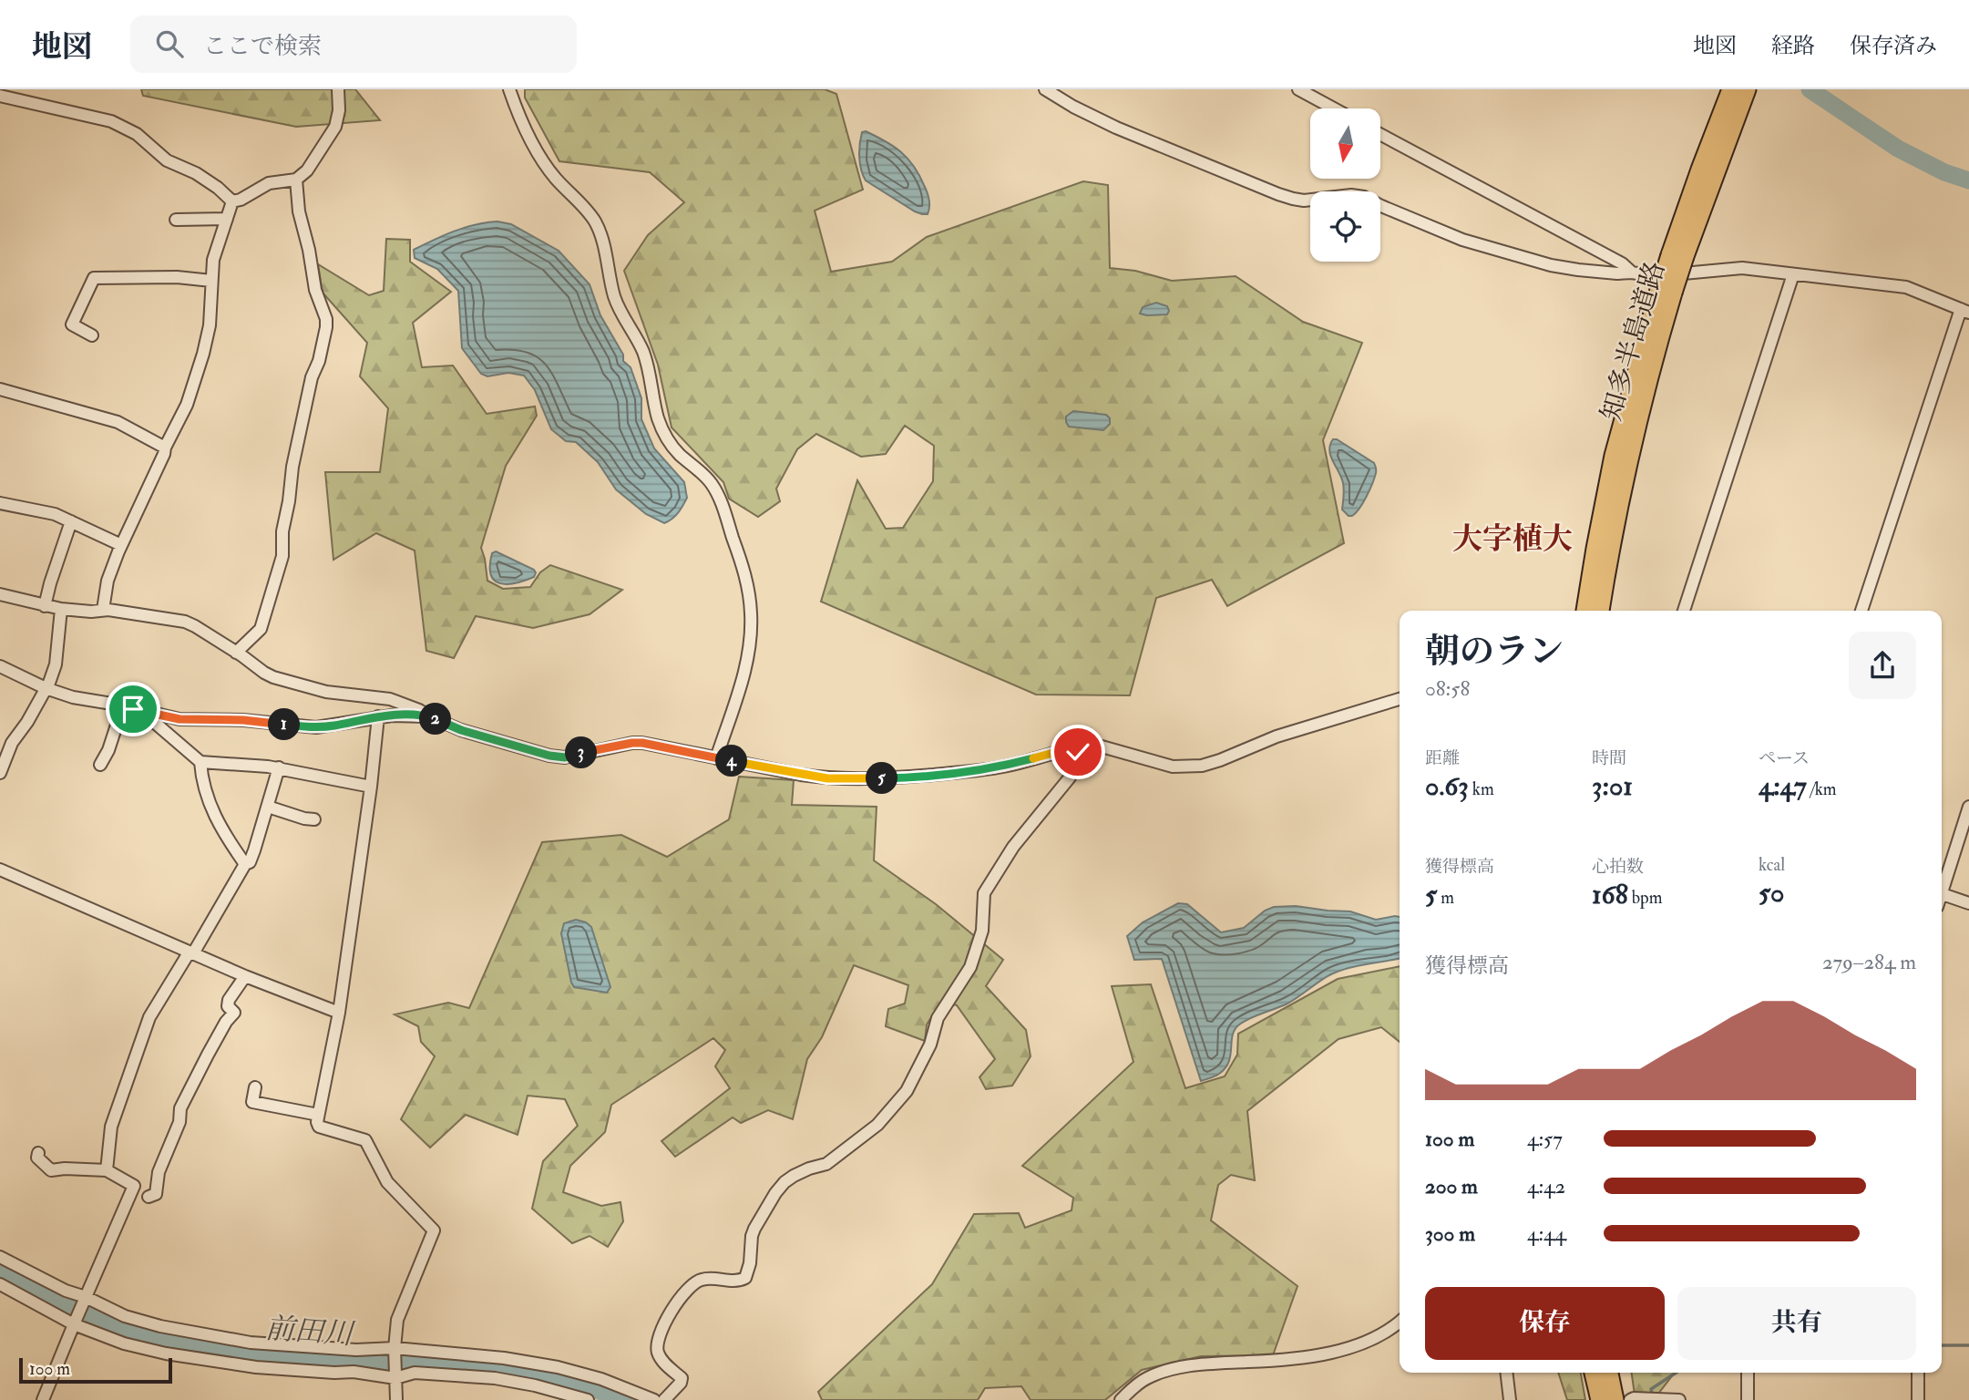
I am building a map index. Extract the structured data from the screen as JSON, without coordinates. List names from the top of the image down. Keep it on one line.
{"streets":{"highway":["知多半島道路"]},"districts":["大字植大"],"water":["前田川"],"scale_bar":"100 m","north":"bottom","page":{"header":"地図","search":"ここで検索","nav":["地図","経路","保存済み"],"heading":["朝のラン","08:58"],"pins":["2","1","3","4","5"],"stats":[["距離","0.63 km"],["時間","3:01"],["ペース","4:47 /km"],["獲得標高","5 m"],["心拍数","168 bpm"],["kcal","50"]],"chart":["獲得標高","279–284 m"],"list":[{"name":"100 m","note":"4:57"},{"name":"200 m","note":"4:42"},{"name":"300 m","note":"4:44"}],"buttons":["保存","共有"],"scale":"100 m"}}
